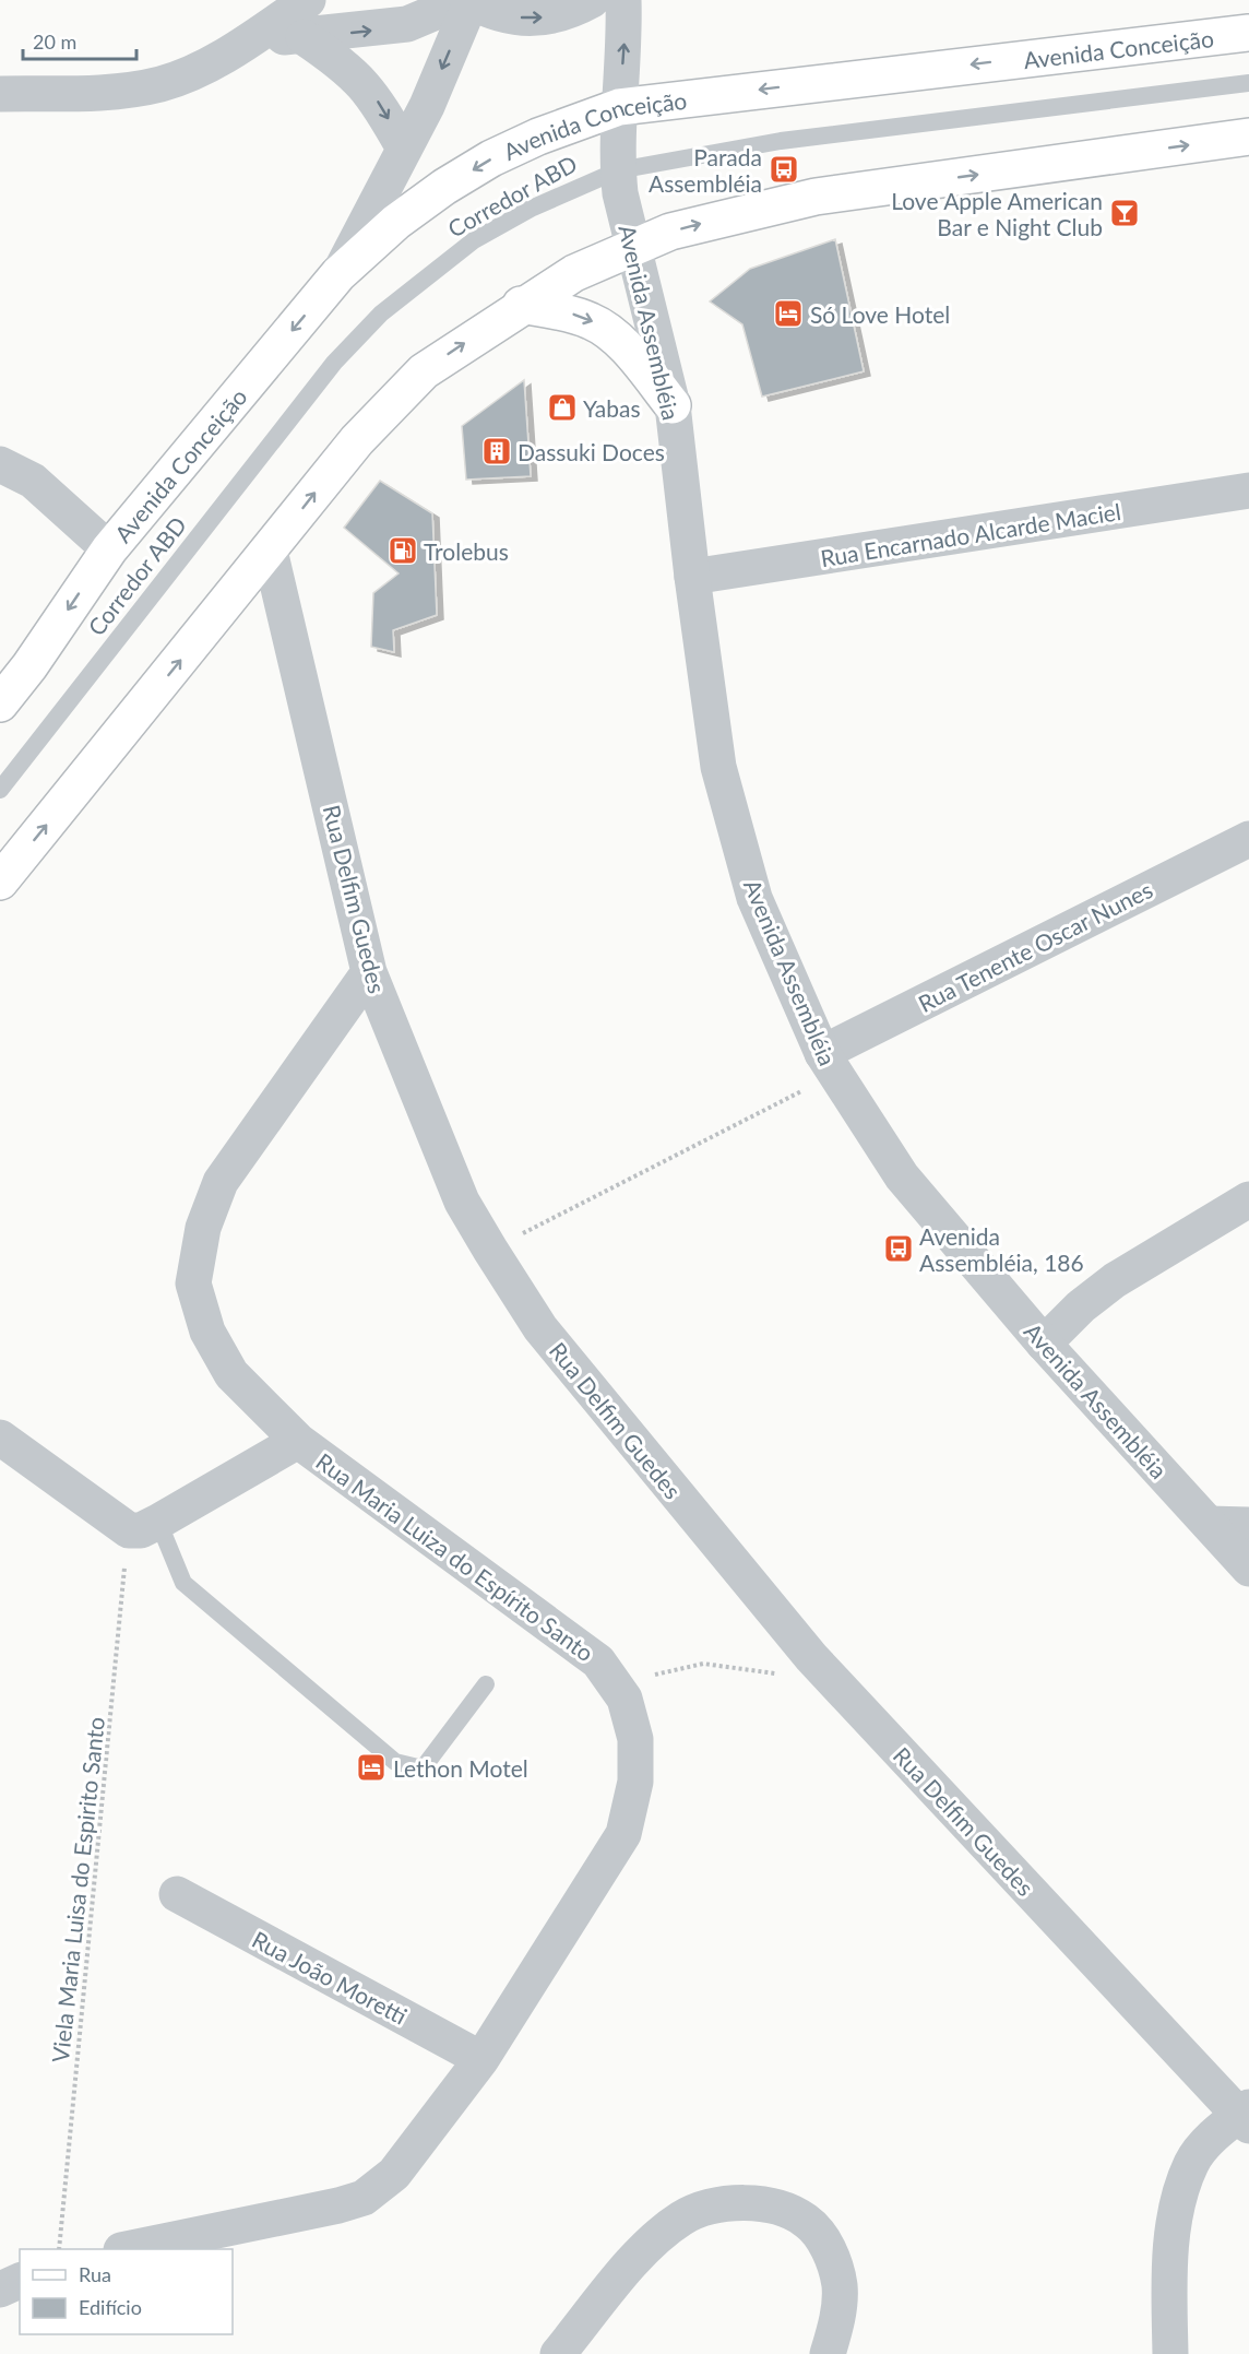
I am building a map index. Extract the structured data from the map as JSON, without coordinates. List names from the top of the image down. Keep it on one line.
{"streets":{"main road":["Avenida Conceição"],"street":["Avenida Assembléia","Rua Encarnado Alcarde Maciel","Rua Delfim Guedes","Rua Tenente Oscar Nunes","Rua Maria Luiza do Espírito Santo","Rua João Moretti"],"lane":["Corredor ABD"],"path":["Viela Maria Luisa do Espirito Santo"]},"crossings":[["Avenida Conceição","Avenida Assembléia"],["Corredor ABD","Avenida Assembléia"],["Avenida Assembléia","Rua Encarnado Alcarde Maciel"],["Avenida Assembléia","Rua Tenente Oscar Nunes"],["Rua Maria Luiza do Espírito Santo","Viela Maria Luisa do Espirito Santo"],["Rua Maria Luiza do Espírito Santo","Rua João Moretti"]],"places":{"bus stop":["Parada Assembléia","Avenida Assembléia, 186"],"bar":["Love Apple American Bar e Night Club"],"hotel":["Só Love Hotel","Lethon Motel"],"shop":["Yabas"],"building":["Dassuki Doces"],"fuel station":["Trolebus"]},"legend":["Rua","Edifício"],"scale_bar":"20 m"}
